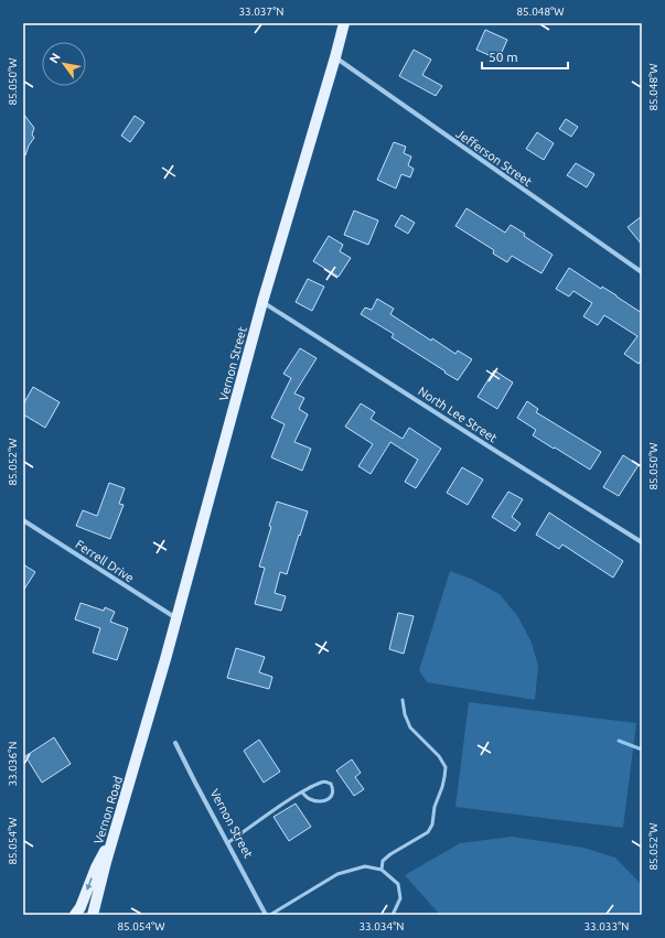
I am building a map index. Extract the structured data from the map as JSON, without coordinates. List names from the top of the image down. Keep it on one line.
{"streets":{"main road":["Vernon Street","Vernon Road"],"street":["Jefferson Street","North Lee Street","Ferrell Drive"]},"crossings":[["Jefferson Street","Vernon Street"],["Vernon Street","North Lee Street"],["Vernon Street","Ferrell Drive"],["Vernon Street","Vernon Road"]],"scale_bar":"50 m","north":"top left","coordinates":["33.037°N","85.048°W","85.050°W","85.052°W","33.036°N","85.054°W","33.034°N","33.033°N"]}
